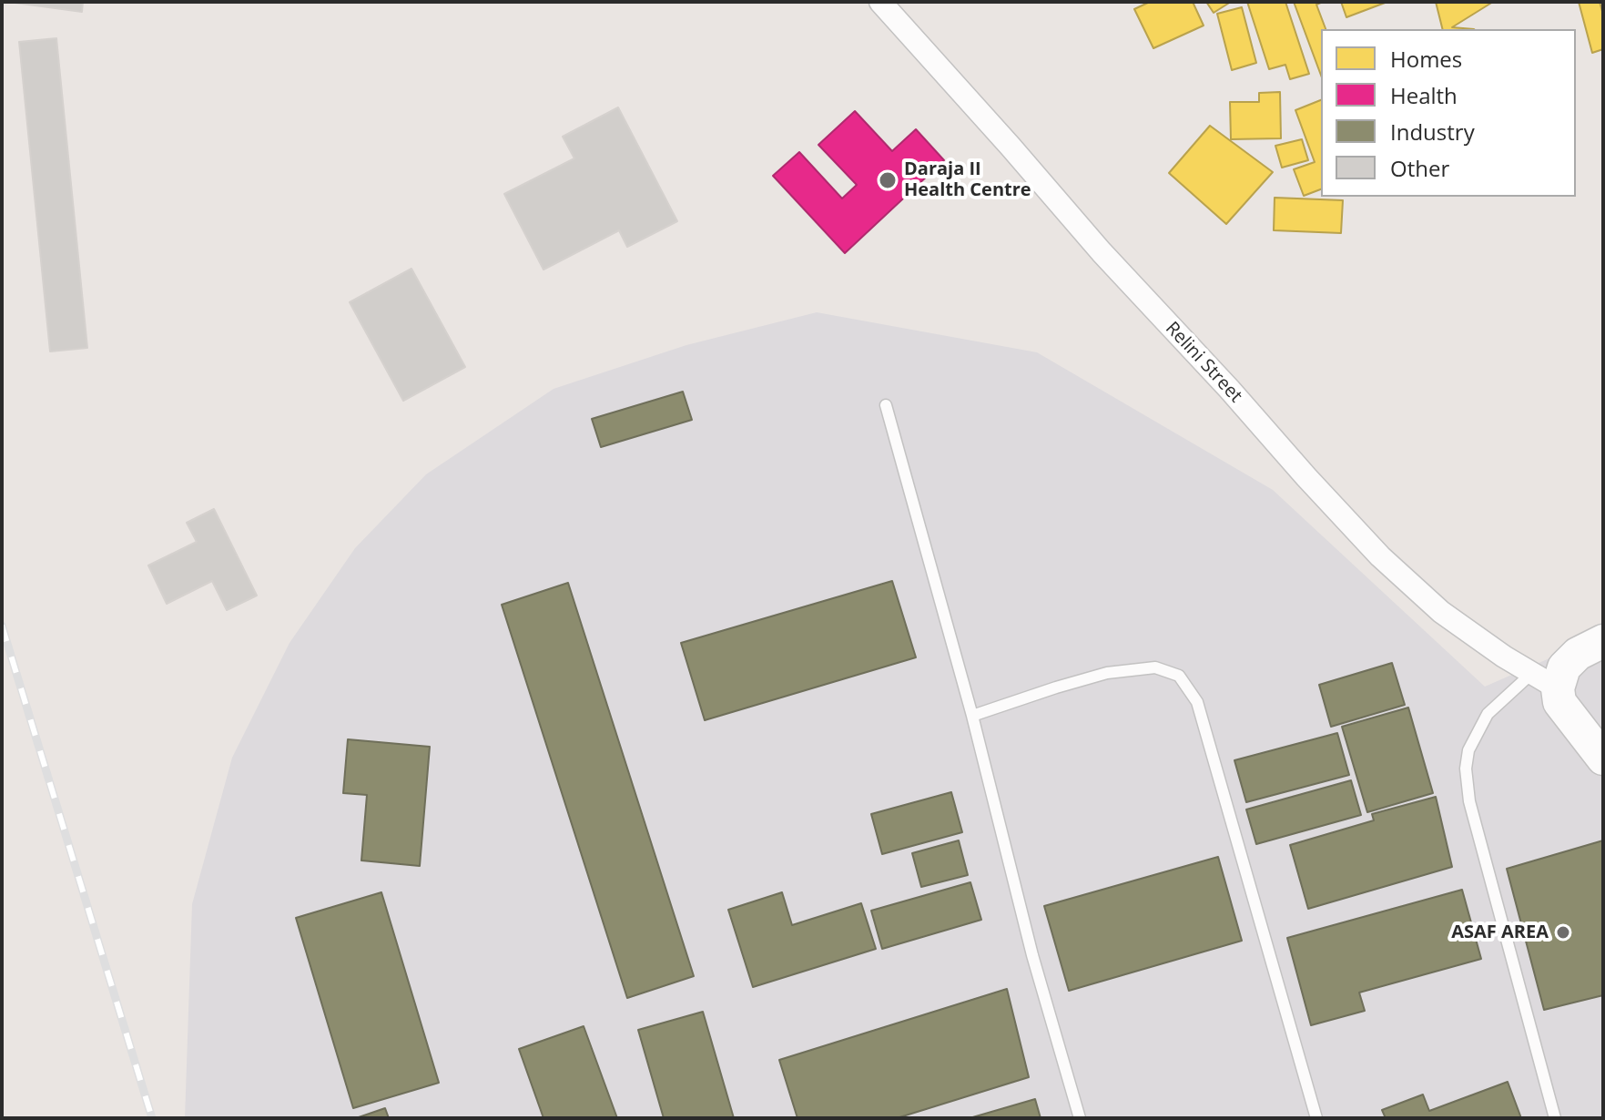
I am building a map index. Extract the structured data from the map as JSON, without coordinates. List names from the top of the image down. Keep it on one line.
{"streets":{"street":["Relini Street"]},"places":["Daraja II Health Centre","ASAF AREA"],"legend":["Homes","Health","Industry","Other"]}
